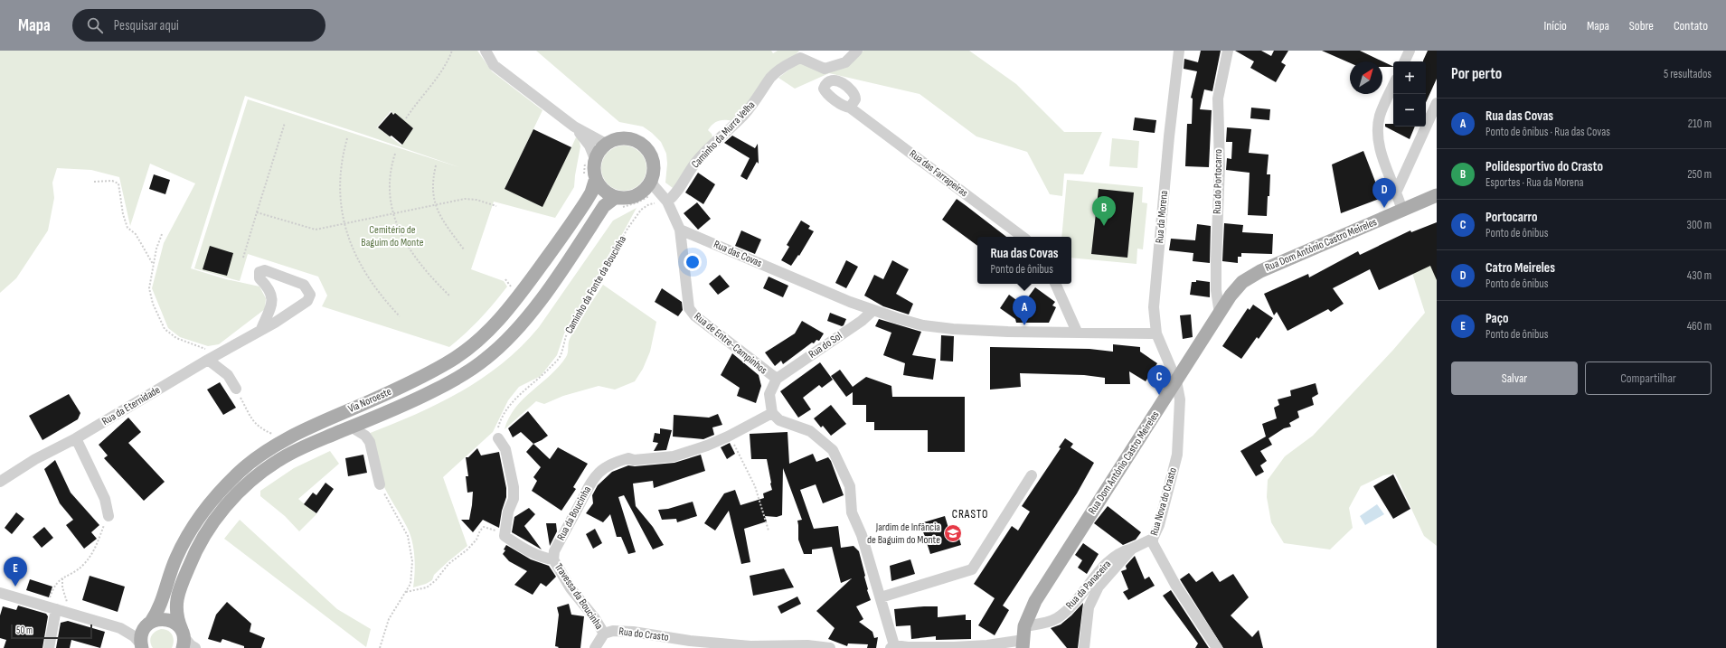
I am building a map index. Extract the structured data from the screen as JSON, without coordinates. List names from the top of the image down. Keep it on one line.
{"streets":{"main road":["Rua Dom António Castro Meireles","Via Noroeste"],"street":["Caminho da Murra Velha","Rua das Farrapeiras","Rua do Portocarro","Rua da Morena","Rua das Covas","Rua de Entre-Campinhos","Rua do Sol","Rua da Eternidade","Rua Nova do Crasto","Rua da Boucinha","Rua da Panaceira","Travessa da Boucinha","Rua do Crasto"],"path":["Caminho da Fonte da Boucinha"]},"crossings":[["Caminho da Murra Velha","Caminho da Fonte da Boucinha"],["Rua do Portocarro","Rua Dom António Castro Meireles"],["Rua da Morena","Rua Dom António Castro Meireles"],["Rua da Morena","Rua das Covas"],["Rua da Morena","Rua Nova do Crasto"],["Rua Dom António Castro Meireles","Rua Nova do Crasto"],["Rua Dom António Castro Meireles","Rua da Panaceira"],["Rua das Covas","Rua de Entre-Campinhos"],["Rua das Covas","Rua do Sol"],["Rua de Entre-Campinhos","Rua do Sol"],["Rua de Entre-Campinhos","Rua da Boucinha"],["Rua Nova do Crasto","Rua da Panaceira"],["Rua da Boucinha","Travessa da Boucinha"],["Travessa da Boucinha","Rua do Crasto"]],"districts":["CRASTO"],"parks":["Cemitério de Baguim do Monte"],"places":{"school or university":["Jardim de Infância de Baguim do Monte"]},"scale_bar":"50 m","north":"top right","page":{"header":"Mapa","search":"Pesquisar aqui","nav":["Início","Mapa","Sobre","Contato"],"heading":["Por perto","5 resultados"],"map_buttons":["+","−"],"list":[{"mark":"A","name":"Rua das Covas","note":"Ponto de ônibus · Rua das Covas","value":"210 m"},{"mark":"B","name":"Polidesportivo do Crasto","note":"Esportes · Rua da Morena","value":"250 m"},{"mark":"C","name":"Portocarro","note":"Ponto de ônibus","value":"300 m"},{"mark":"D","name":"Catro Meireles","note":"Ponto de ônibus","value":"430 m"},{"mark":"E","name":"Paço","note":"Ponto de ônibus","value":"460 m"}],"pins":["D","B","A","C","E"],"popup":["Rua das Covas","Ponto de ônibus"],"buttons":["Salvar","Compartilhar"],"scale":"50 m"}}
